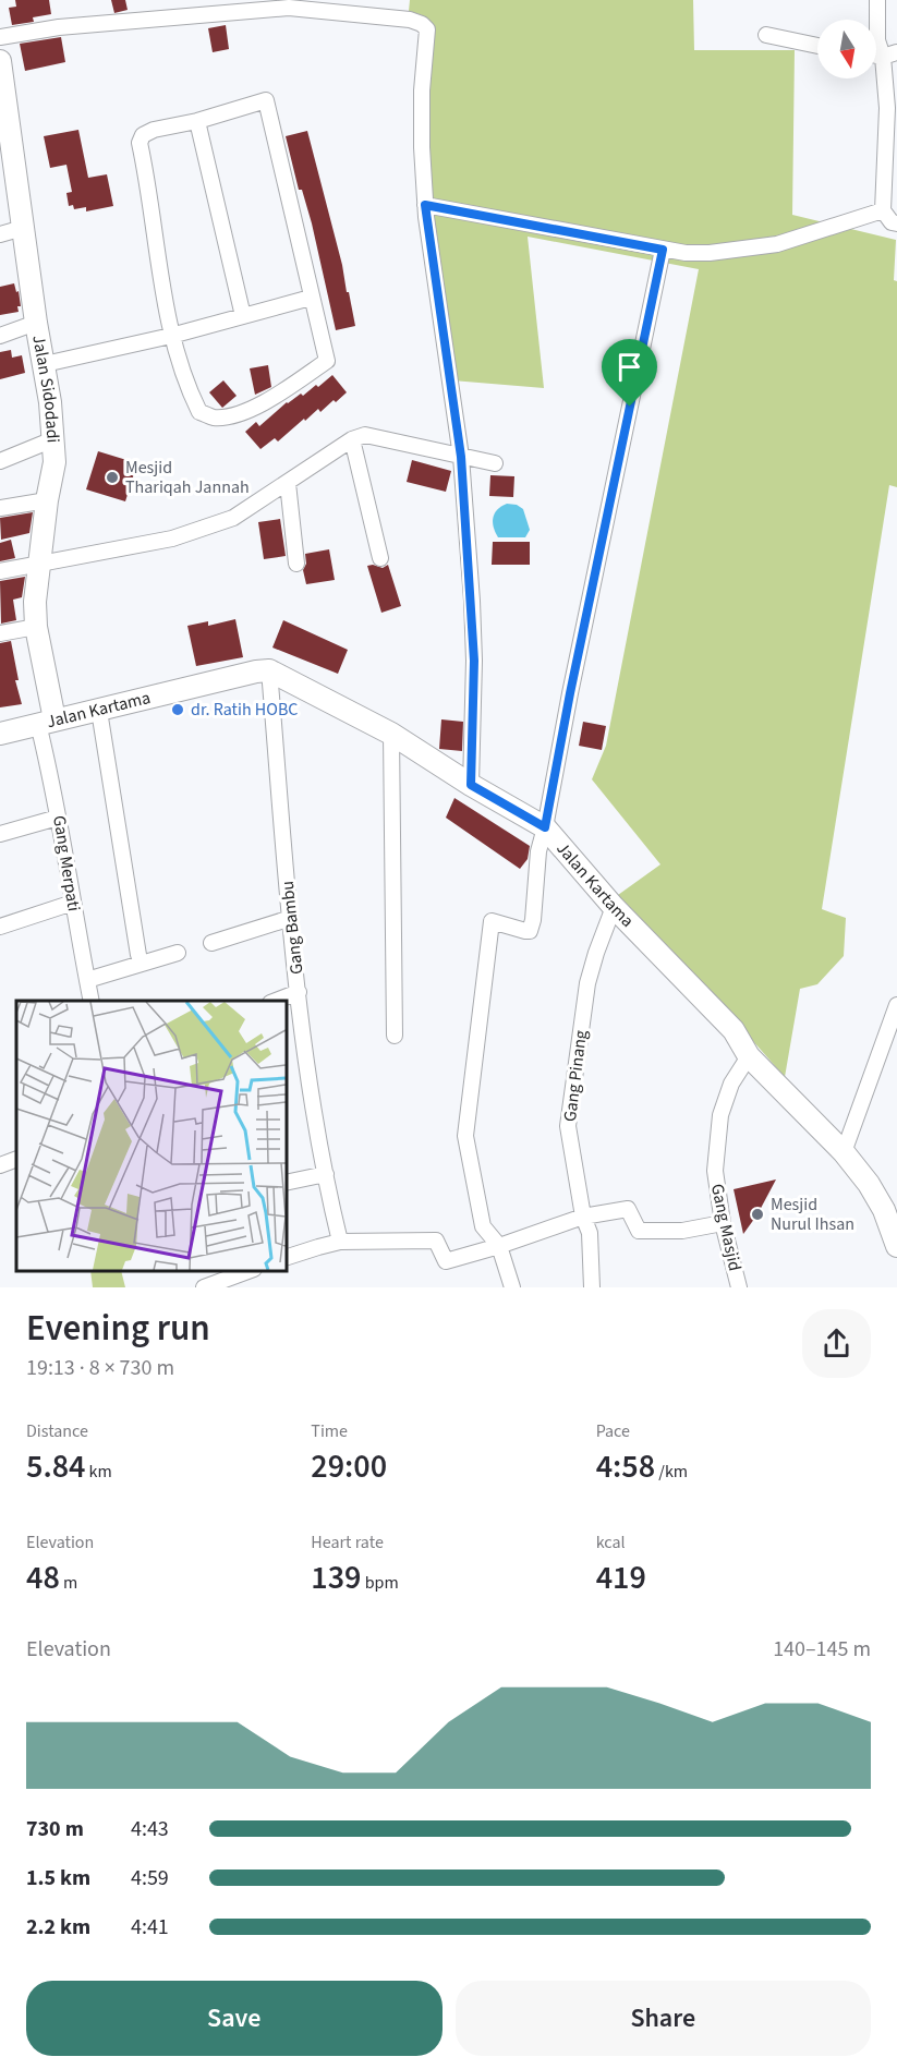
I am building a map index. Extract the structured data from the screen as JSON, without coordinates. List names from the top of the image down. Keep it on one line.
{"streets":{"main road":["Jalan Sidodadi","Jalan Kartama"],"street":["Gang Merpati","Gang Bambu","Gang Pinang","Gang Masjid"]},"crossings":[["Jalan Sidodadi","Jalan Kartama"],["Jalan Sidodadi","Gang Merpati"],["Jalan Kartama","Gang Merpati"],["Jalan Kartama","Gang Bambu"],["Jalan Kartama","Gang Pinang"],["Jalan Kartama","Gang Masjid"]],"places":["Mesjid Thariqah Jannah","dr. Ratih HOBC","Mesjid Nurul Ihsan"],"north":"bottom","page":{"heading":["Evening run","19:13 · 8 × 730 m"],"stats":[["Distance","5.84 km"],["Time","29:00"],["Pace","4:58 /km"],["Elevation","48 m"],["Heart rate","139 bpm"],["kcal","419"]],"chart":["Elevation","140–145 m"],"list":[{"name":"730 m","note":"4:43"},{"name":"1.5 km","note":"4:59"},{"name":"2.2 km","note":"4:41"}],"buttons":["Save","Share"]}}
